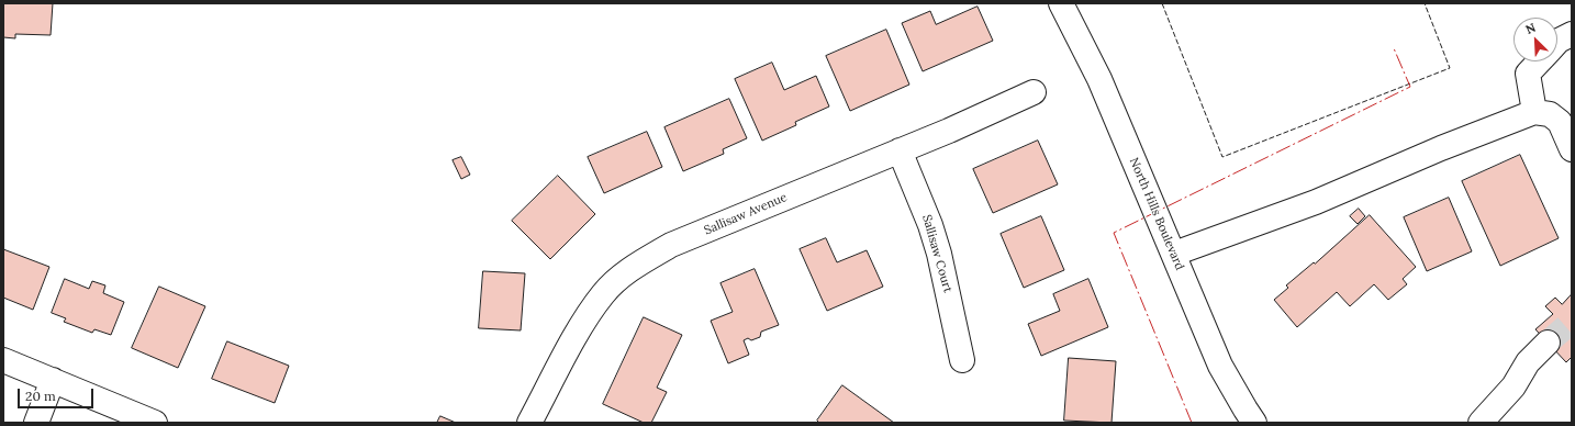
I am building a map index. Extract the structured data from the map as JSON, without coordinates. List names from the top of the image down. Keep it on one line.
{"streets":{"street":["Sallisaw Avenue","North Hills Boulevard","Sallisaw Court"]},"crossings":[["Sallisaw Avenue","Sallisaw Court"]],"scale_bar":"20 m","north":"top left"}
